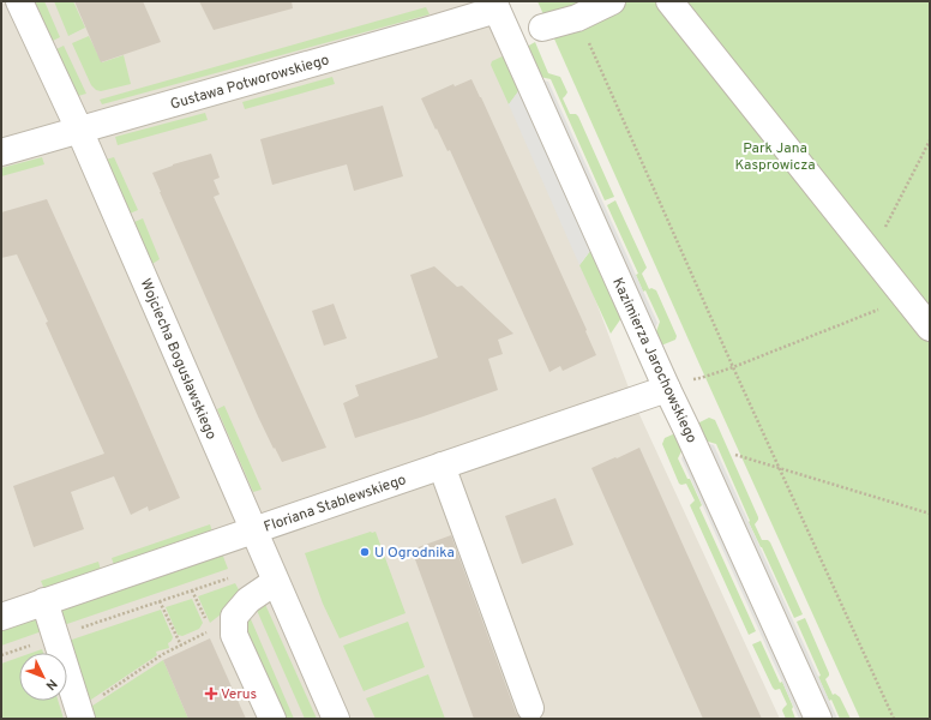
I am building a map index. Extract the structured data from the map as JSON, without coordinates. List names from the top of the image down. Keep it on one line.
{"streets":{"street":["Gustawa Potworowskiego","Wojciecha Bogusławskiego","Kazimierza Jarochowskiego","Floriana Stablewskiego"]},"crossings":[["Gustawa Potworowskiego","Wojciecha Bogusławskiego"],["Gustawa Potworowskiego","Kazimierza Jarochowskiego"],["Wojciecha Bogusławskiego","Floriana Stablewskiego"],["Kazimierza Jarochowskiego","Floriana Stablewskiego"]],"parks":["Park Jana Kasprowicza"],"places":{"other":["U Ogrodnika"],"health":["Verus"]},"north":"bottom right"}
